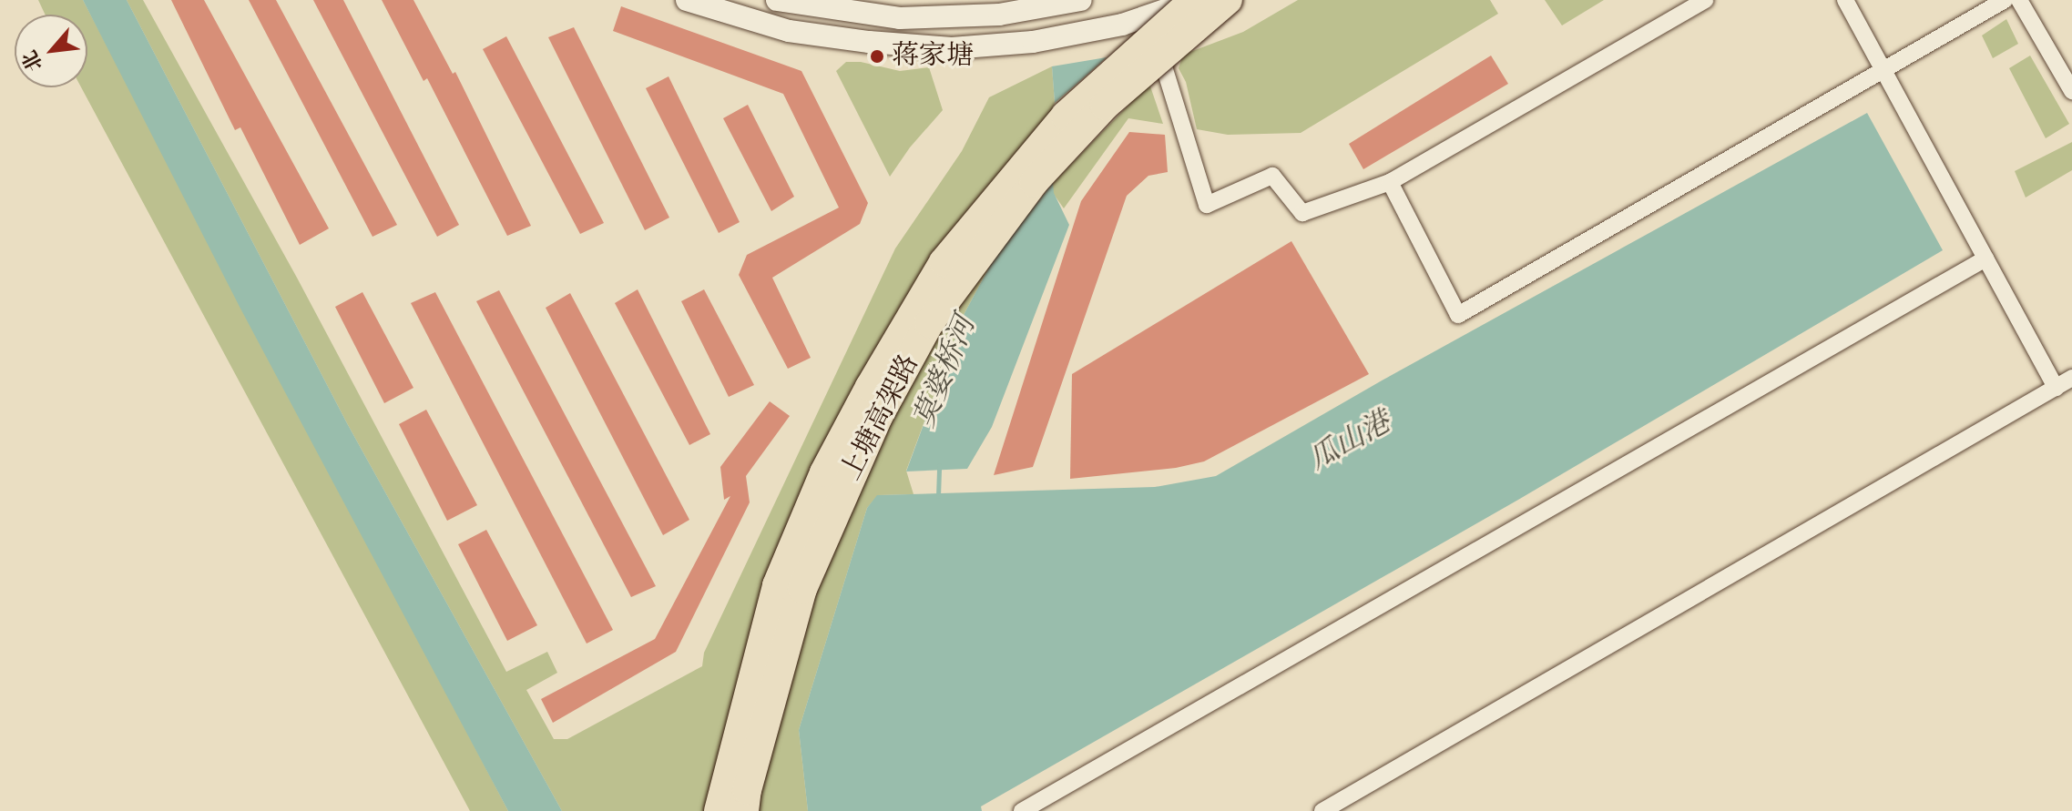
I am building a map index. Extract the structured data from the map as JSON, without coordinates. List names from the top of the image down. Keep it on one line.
{"streets":{"highway":["上塘高架路"]},"water":["莫婆桥河","瓜山港"],"places":["蒋家塘"],"north":"bottom left"}
